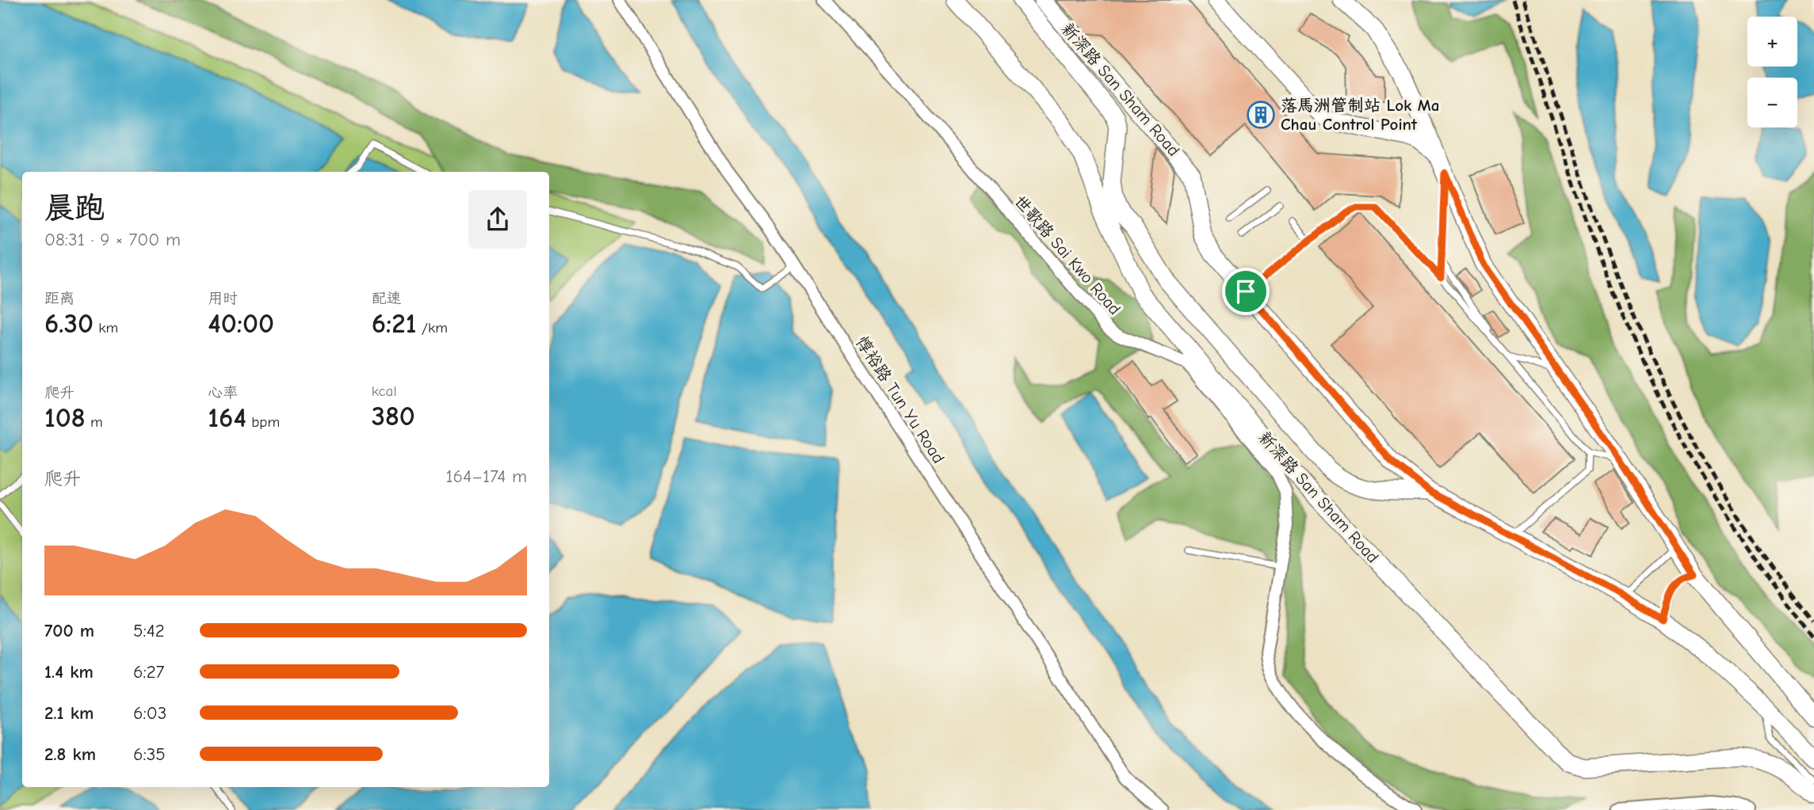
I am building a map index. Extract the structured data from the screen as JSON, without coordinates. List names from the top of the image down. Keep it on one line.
{"streets":{"main road":["新深路 San Sham Road"],"street":["世歌路 Sai Kwo Road","惇裕路 Tun Yu Road"]},"places":{"building":["落馬洲管制站 Lok Ma Chau Control Point"]},"page":{"map_buttons":["+","−"],"heading":["晨跑","08:31 · 9 × 700 m"],"stats":[["距离","6.30 km"],["用时","40:00"],["配速","6:21 /km"],["爬升","108 m"],["心率","164 bpm"],["kcal","380"]],"chart":["爬升","164–174 m"],"list":[{"name":"700 m","note":"5:42"},{"name":"1.4 km","note":"6:27"},{"name":"2.1 km","note":"6:03"},{"name":"2.8 km","note":"6:35"}]}}
